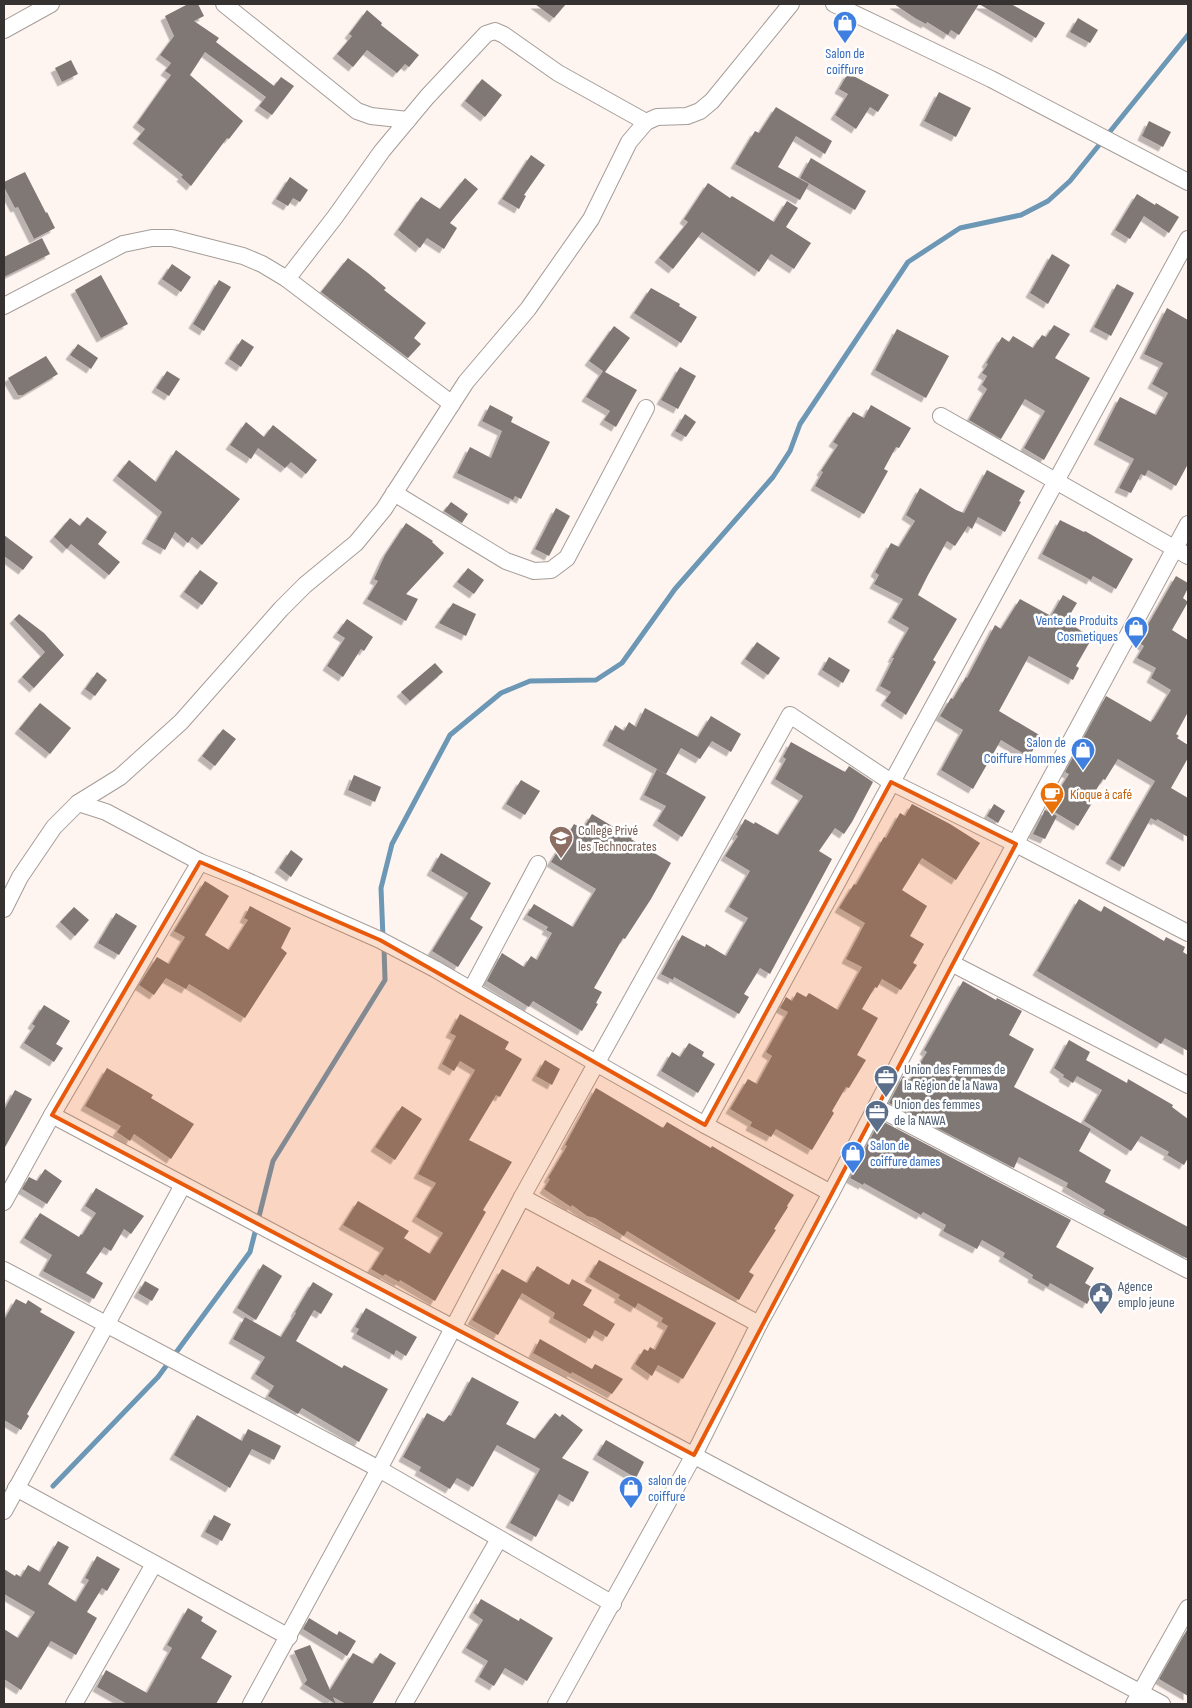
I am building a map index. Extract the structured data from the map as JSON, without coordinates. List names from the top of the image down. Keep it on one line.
{"places":{"shop":["Salon de coiffure","Vente de Produits Cosmetiques","Salon de Coiffure Hommes","Salon de coiffure dames","salon de coiffure"],"cafe":["Kioque à café"],"school or university":["College Privé les Technocrates"],"office":["Union des Femmes de la Région de la Nawa","Union des femmes de la NAWA"],"public building":["Agence emplo jeune"]}}
